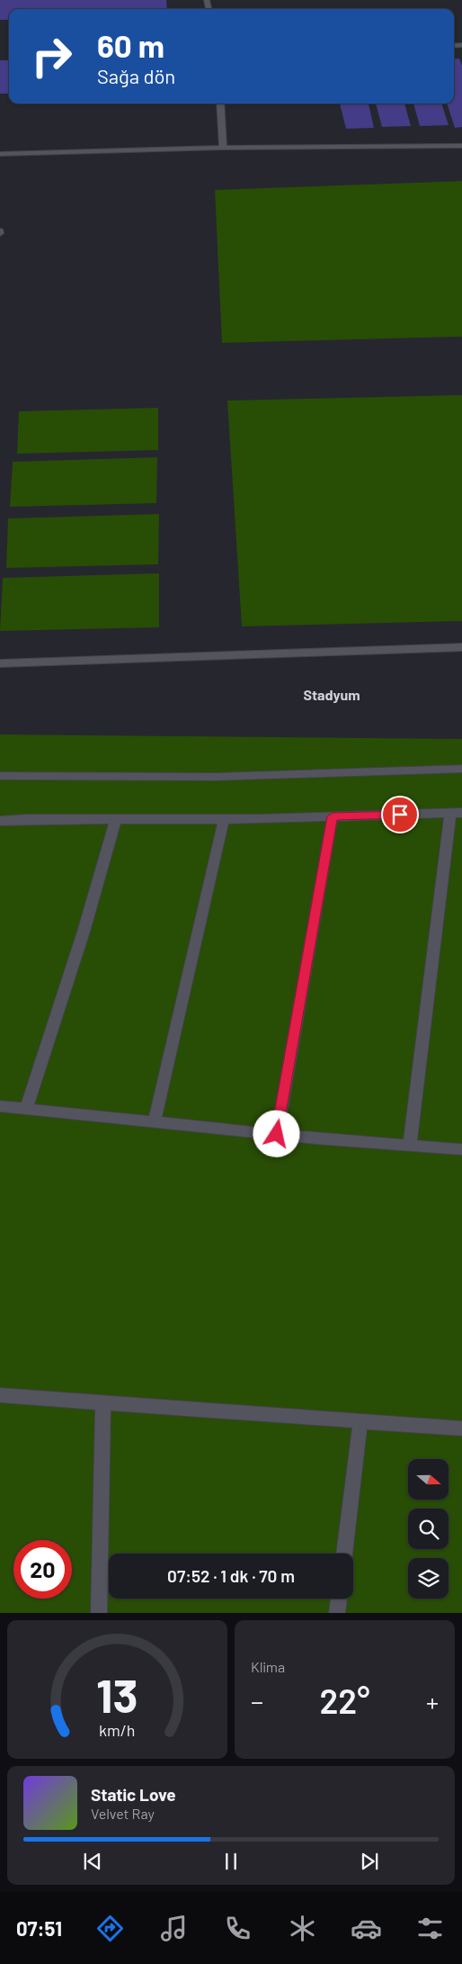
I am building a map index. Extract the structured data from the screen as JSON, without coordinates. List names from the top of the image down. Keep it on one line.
{"districts":["Stadyum"],"north":"right","page":{"turn":["60 m","Sağa dön"],"limit":"20","trip":"07:52 · 1 dk · 70 m","tile":"Klima","heat":["−","22°","+"],"song":["Static Love","Velvet Ray"],"tabs":"07:51","gauge":["13","km/h"]}}
